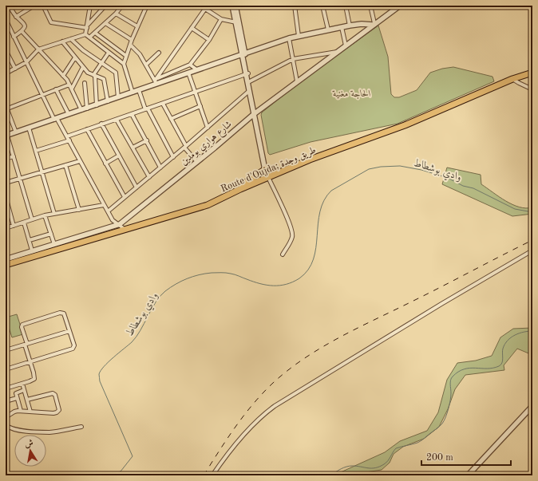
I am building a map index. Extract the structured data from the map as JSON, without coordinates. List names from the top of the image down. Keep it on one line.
{"streets":{"main road":["Route d'Oujda; طريق وجدة"],"street":["شارع هواري بومدين"]},"water":["وادي بوشطاط"],"parks":["الحاجة مغنية"],"scale_bar":"200 m","north":"top"}
